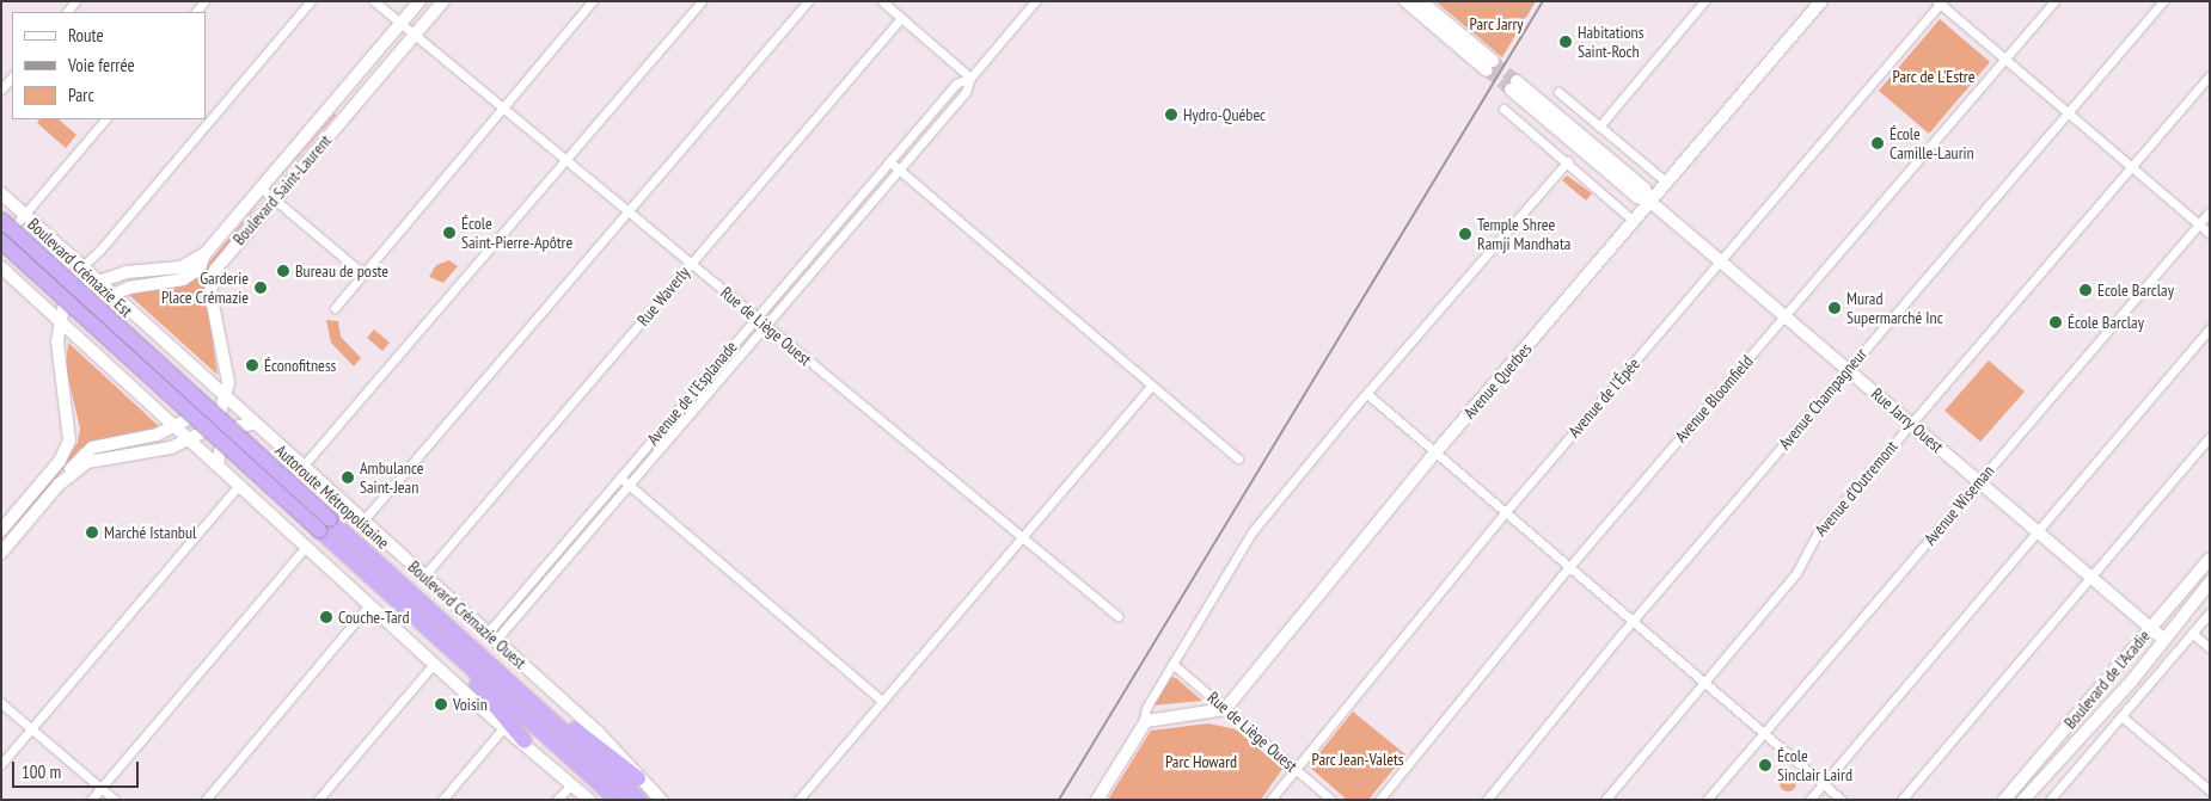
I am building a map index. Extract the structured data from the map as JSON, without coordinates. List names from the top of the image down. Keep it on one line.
{"streets":{"highway":["Autoroute Métropolitaine"],"main road":["Boulevard Saint-Laurent","Boulevard Crémazie Est","Avenue Querbes","Rue Jarry Ouest","Boulevard Crémazie Ouest","Boulevard de l'Acadie"],"street":["Rue Waverly","Rue de Liège Ouest","Avenue de l'Esplanade","Avenue de l'Épée","Avenue Bloomfield","Avenue Champagneur","Avenue d'Outremont","Avenue Wiseman"]},"crossings":[["Boulevard Saint-Laurent","Boulevard Crémazie Est"],["Boulevard Saint-Laurent","Rue de Liège Ouest"],["Boulevard Saint-Laurent","Boulevard Crémazie Ouest"],["Boulevard Crémazie Est","Autoroute Métropolitaine"],["Boulevard Crémazie Est","Boulevard Crémazie Ouest"],["Rue Waverly","Rue de Liège Ouest"],["Rue Waverly","Boulevard Crémazie Ouest"],["Rue de Liège Ouest","Avenue Querbes"],["Rue de Liège Ouest","Avenue de l'Esplanade"],["Rue de Liège Ouest","Avenue de l'Épée"],["Avenue Querbes","Rue Jarry Ouest"],["Avenue de l'Esplanade","Boulevard Crémazie Ouest"],["Avenue de l'Épée","Rue Jarry Ouest"],["Avenue Bloomfield","Rue Jarry Ouest"],["Avenue Champagneur","Rue Jarry Ouest"],["Rue Jarry Ouest","Avenue d'Outremont"],["Rue Jarry Ouest","Avenue Wiseman"],["Rue Jarry Ouest","Boulevard de l'Acadie"]],"parks":["Parc Jarry","Parc de L'Estre","Parc Jean-Valets","Parc Howard"],"places":["Habitations Saint-Roch","Hydro-Québec","École Camille-Laurin","École Saint-Pierre-Apôtre","Temple Shree Ramji Mandhata","Bureau de poste","Garderie Place Crémazie","Ecole Barclay","Murad Supermarché Inc","École Barclay","Éconofitness","Ambulance Saint-Jean","Marché Istanbul","Couche-Tard","Voisin","École Sinclair Laird"],"legend":["Route","Voie ferrée","Parc"],"scale_bar":"100 m"}
